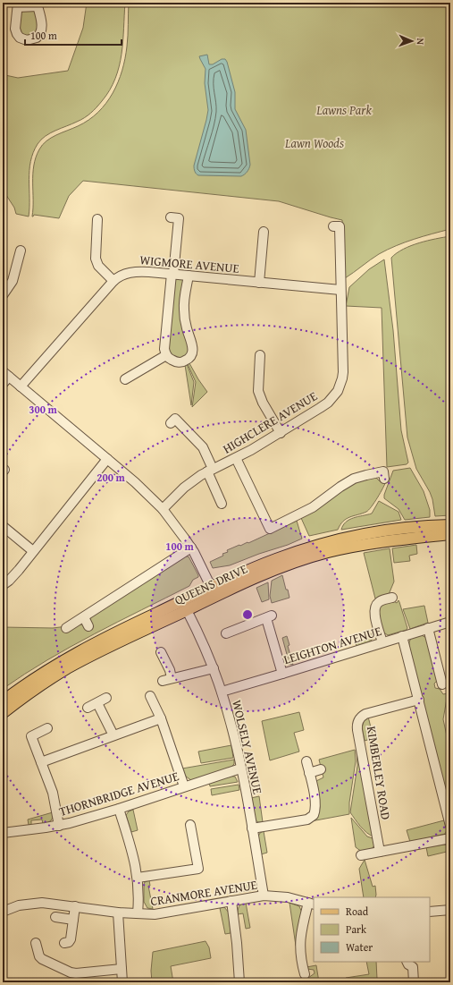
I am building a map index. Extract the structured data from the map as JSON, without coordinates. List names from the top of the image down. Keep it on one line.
{"streets":{"main road":["QUEENS DRIVE"],"street":["WIGMORE AVENUE","HIGHCLERE AVENUE","LEIGHTON AVENUE","WOLSELY AVENUE","KIMBERLEY ROAD","THORNBRIDGE AVENUE","CRANMORE AVENUE"]},"crossings":[["WIGMORE AVENUE","HIGHCLERE AVENUE"],["QUEENS DRIVE","WOLSELY AVENUE"],["LEIGHTON AVENUE","WOLSELY AVENUE"],["WOLSELY AVENUE","THORNBRIDGE AVENUE"],["WOLSELY AVENUE","CRANMORE AVENUE"]],"parks":["Lawns Park","Lawn Woods"],"legend":["Road","Park","Water"],"scale_bar":"100 m","north":"right","rings":["300 m","200 m","100 m"]}
